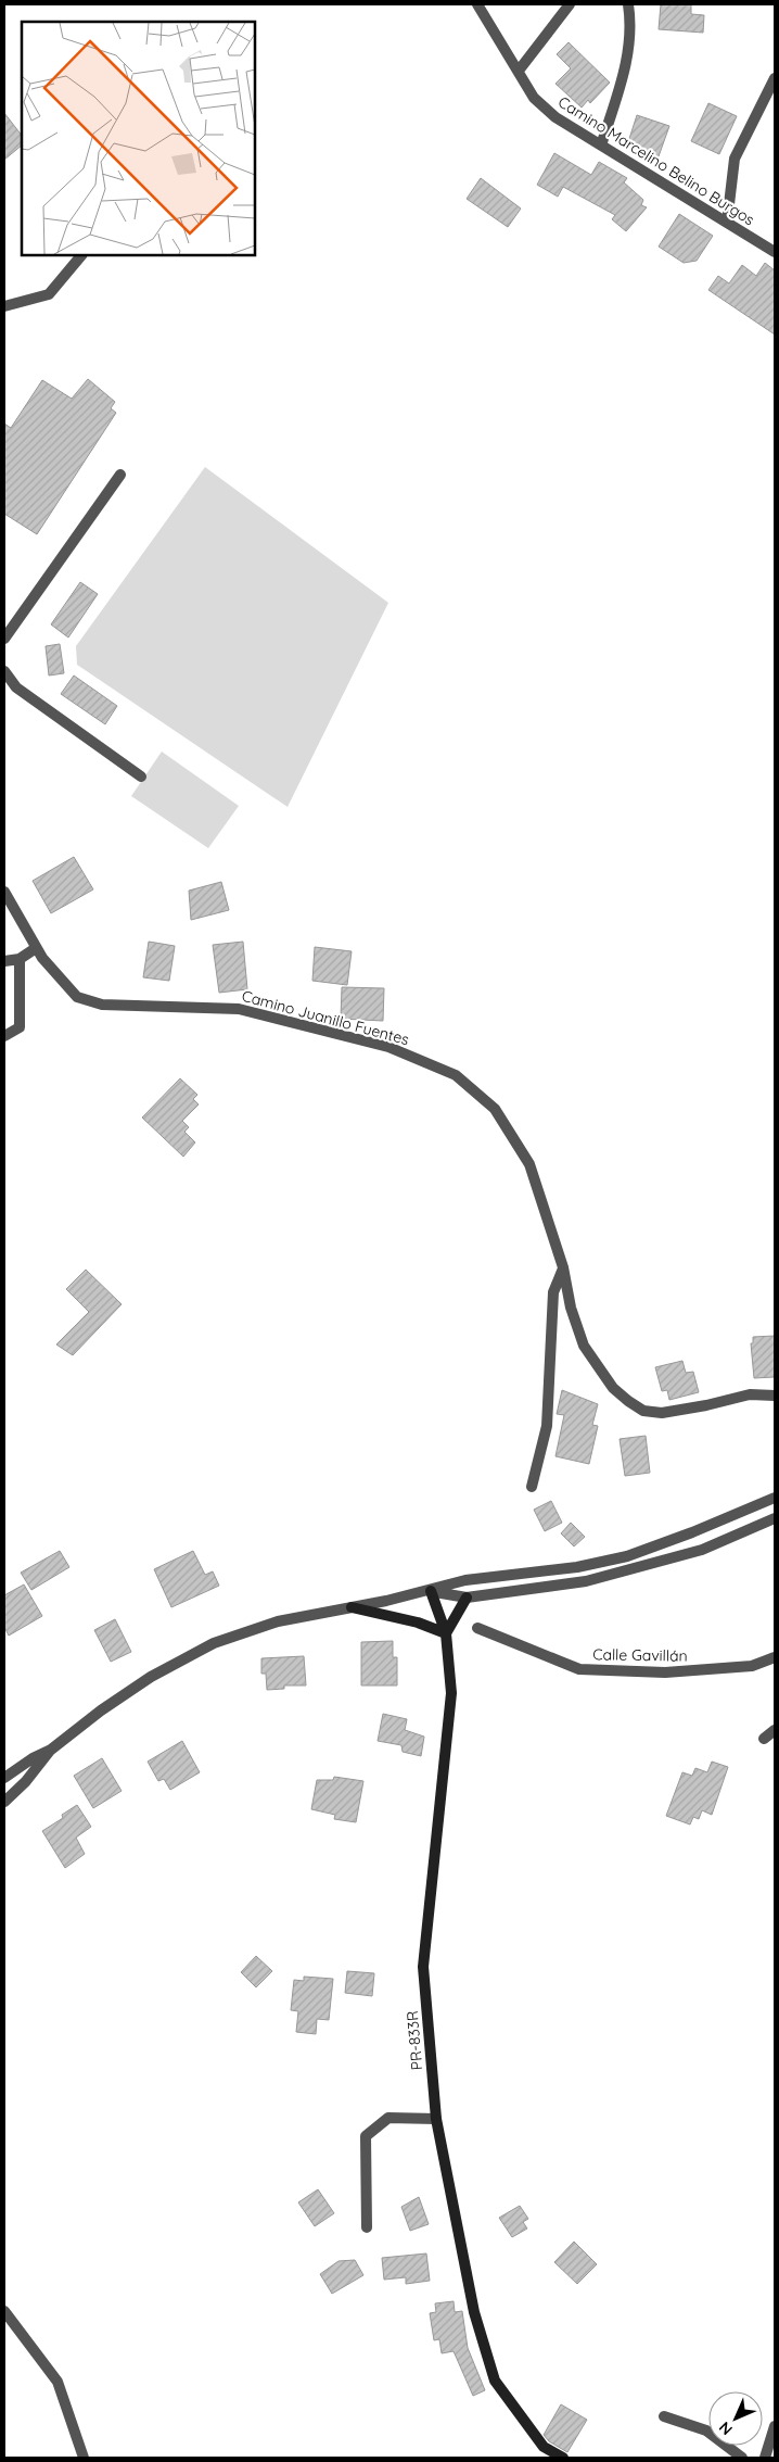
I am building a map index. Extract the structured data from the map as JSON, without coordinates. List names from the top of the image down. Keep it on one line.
{"streets":{"street":["Camino Marcelino Belino Burgos","Camino Juanillo Fuentes","Calle Gavillán","PR-833R"]},"north":"bottom left"}
